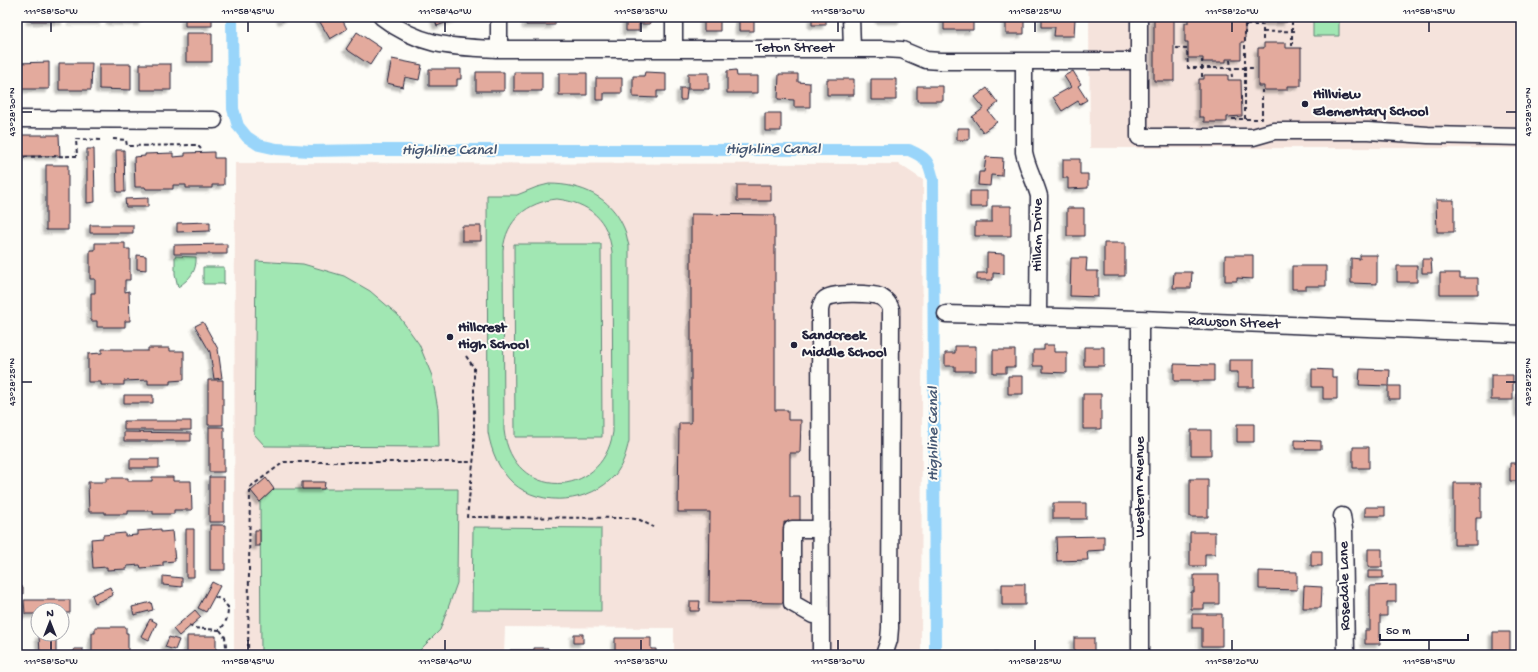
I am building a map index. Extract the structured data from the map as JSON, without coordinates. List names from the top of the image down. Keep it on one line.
{"streets":{"street":["Teton Street","Hillam Drive","Rawson Street","Western Avenue","Rosedale Lane"]},"crossings":[["Teton Street","Hillam Drive"],["Hillam Drive","Rawson Street"],["Rawson Street","Western Avenue"]],"water":["Highline Canal"],"places":["Hillview Elementary School","Hillcrest High School","Sandcreek Middle School"],"scale_bar":"50 m","north":"top","coordinates":["111°58'50\"W","111°58'45\"W","111°58'40\"W","111°58'35\"W","111°58'30\"W","111°58'25\"W","111°58'20\"W","111°58'15\"W","43°28'30\"N","43°28'25\"N"]}
